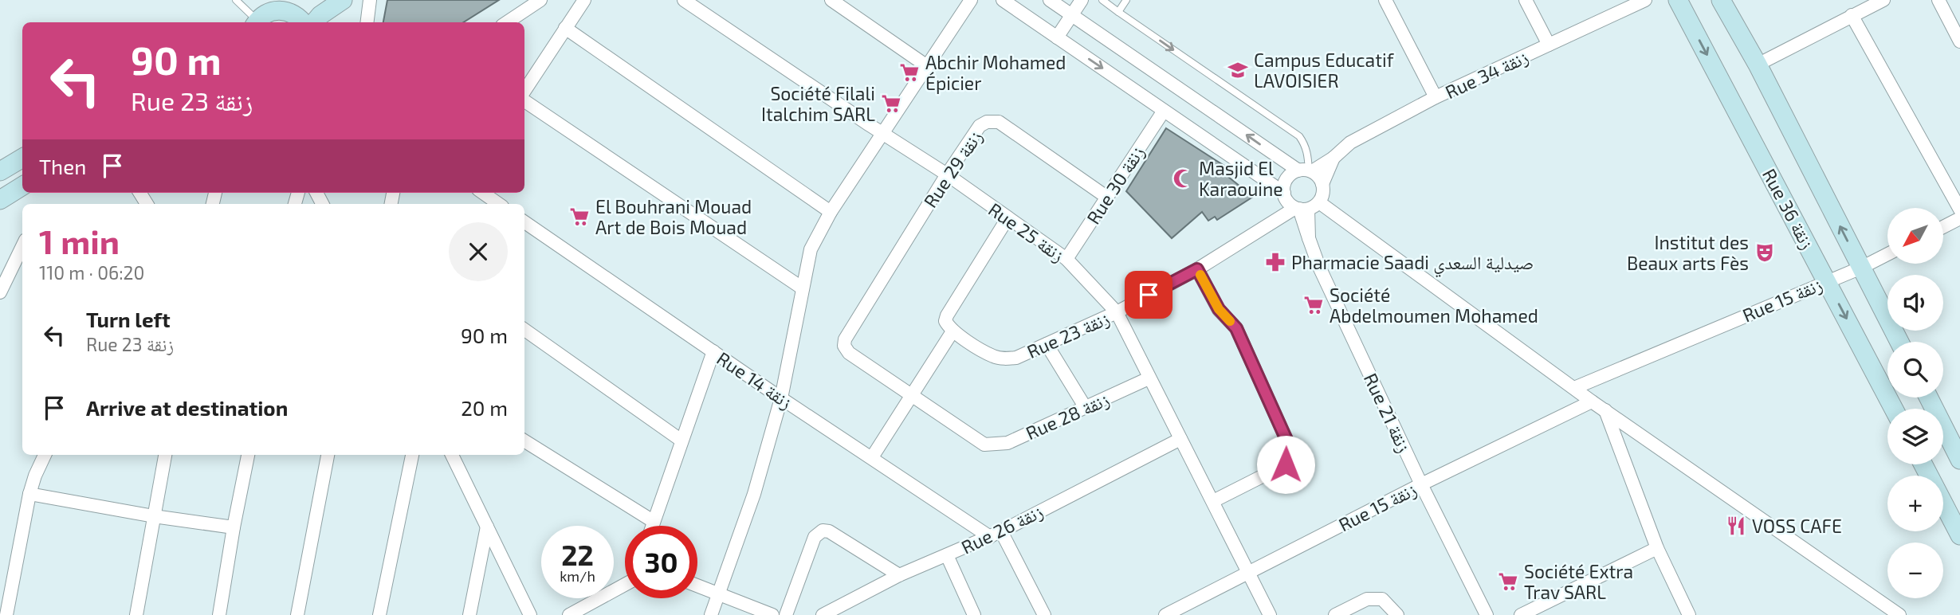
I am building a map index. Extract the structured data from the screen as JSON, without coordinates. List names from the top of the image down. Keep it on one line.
{"streets":{"street":["Rue 34 زنقة","Rue 29 زنقة","Rue 30 زنقة","Rue 36 زنقة","Rue 25 زنقة","Rue 15 زنقة","Rue 23 زنقة","Rue 14 زنقة","Rue 21 زنقة","Rue 28 زنقة","Rue 26 زنقة"]},"crossings":[["Rue 34 زنقة","Rue 23 زنقة"],["Rue 34 زنقة","Rue 21 زنقة"],["Rue 29 زنقة","Rue 30 زنقة"],["Rue 29 زنقة","Rue 25 زنقة"],["Rue 29 زنقة","Rue 28 زنقة"],["Rue 30 زنقة","Rue 25 زنقة"],["Rue 36 زنقة","Rue 15 زنقة"],["Rue 25 زنقة","Rue 15 زنقة"],["Rue 25 زنقة","Rue 23 زنقة"],["Rue 25 زنقة","Rue 28 زنقة"],["Rue 25 زنقة","Rue 26 زنقة"],["Rue 15 زنقة","Rue 21 زنقة"],["Rue 23 زنقة","Rue 21 زنقة"],["Rue 14 زنقة","Rue 26 زنقة"]],"places":{"school or university":["Campus Educatif LAVOISIER"],"supermarket":["Abchir Mohamed Épicier","Société Filali Italchim SARL","El Bouhrani Mouad Art de Bois Mouad","Société Abdelmoumen Mohamed","Société Extra Trav SARL"],"mosque":["Masjid El Karaouine"],"theatre":["Institut des Beaux arts Fès"],"pharmacy":["Pharmacie Saadi صيدلية السعدي"],"restaurant":["VOSS CAFE"]},"north":"bottom left","page":{"turn":["90 m","Rue 23 زنقة"],"then":"Then","heading":["1 min","110 m · 06:20"],"map_buttons":["+","−"],"list":[{"name":"Turn left","note":"Rue 23 زنقة","value":"90 m"},{"name":"Arrive at destination","value":"20 m"}],"speed":"22 km/h","limit":"30"}}
